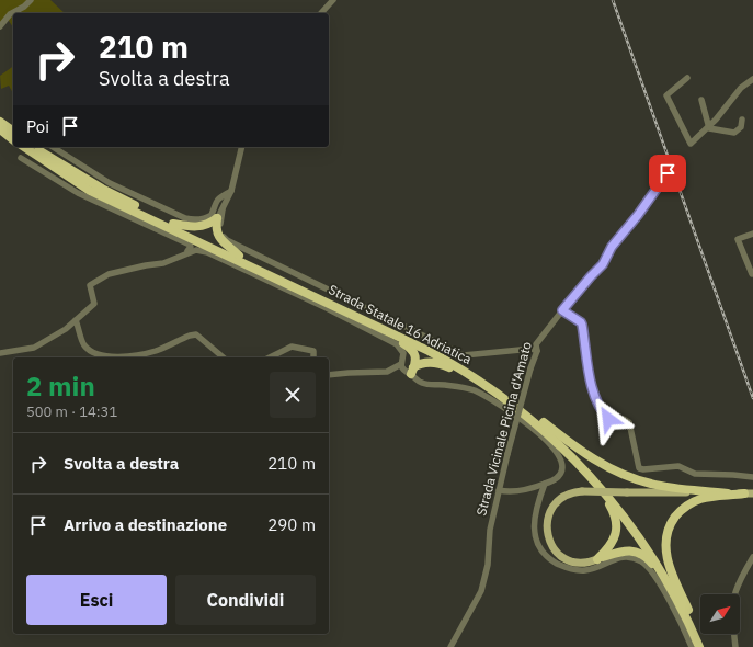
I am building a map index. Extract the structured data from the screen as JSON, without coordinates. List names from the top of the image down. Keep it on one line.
{"streets":{"highway":["Strada Statale 16 Adriatica"],"street":["Strada Vicinale Picina d'Amato"]},"north":"top right","page":{"turn":["210 m","Svolta a destra"],"then":"Poi","heading":["2 min","500 m · 14:31"],"list":[{"name":"Svolta a destra","value":"210 m"},{"name":"Arrivo a destinazione","value":"290 m"}],"buttons":["Esci","Condividi"]}}
